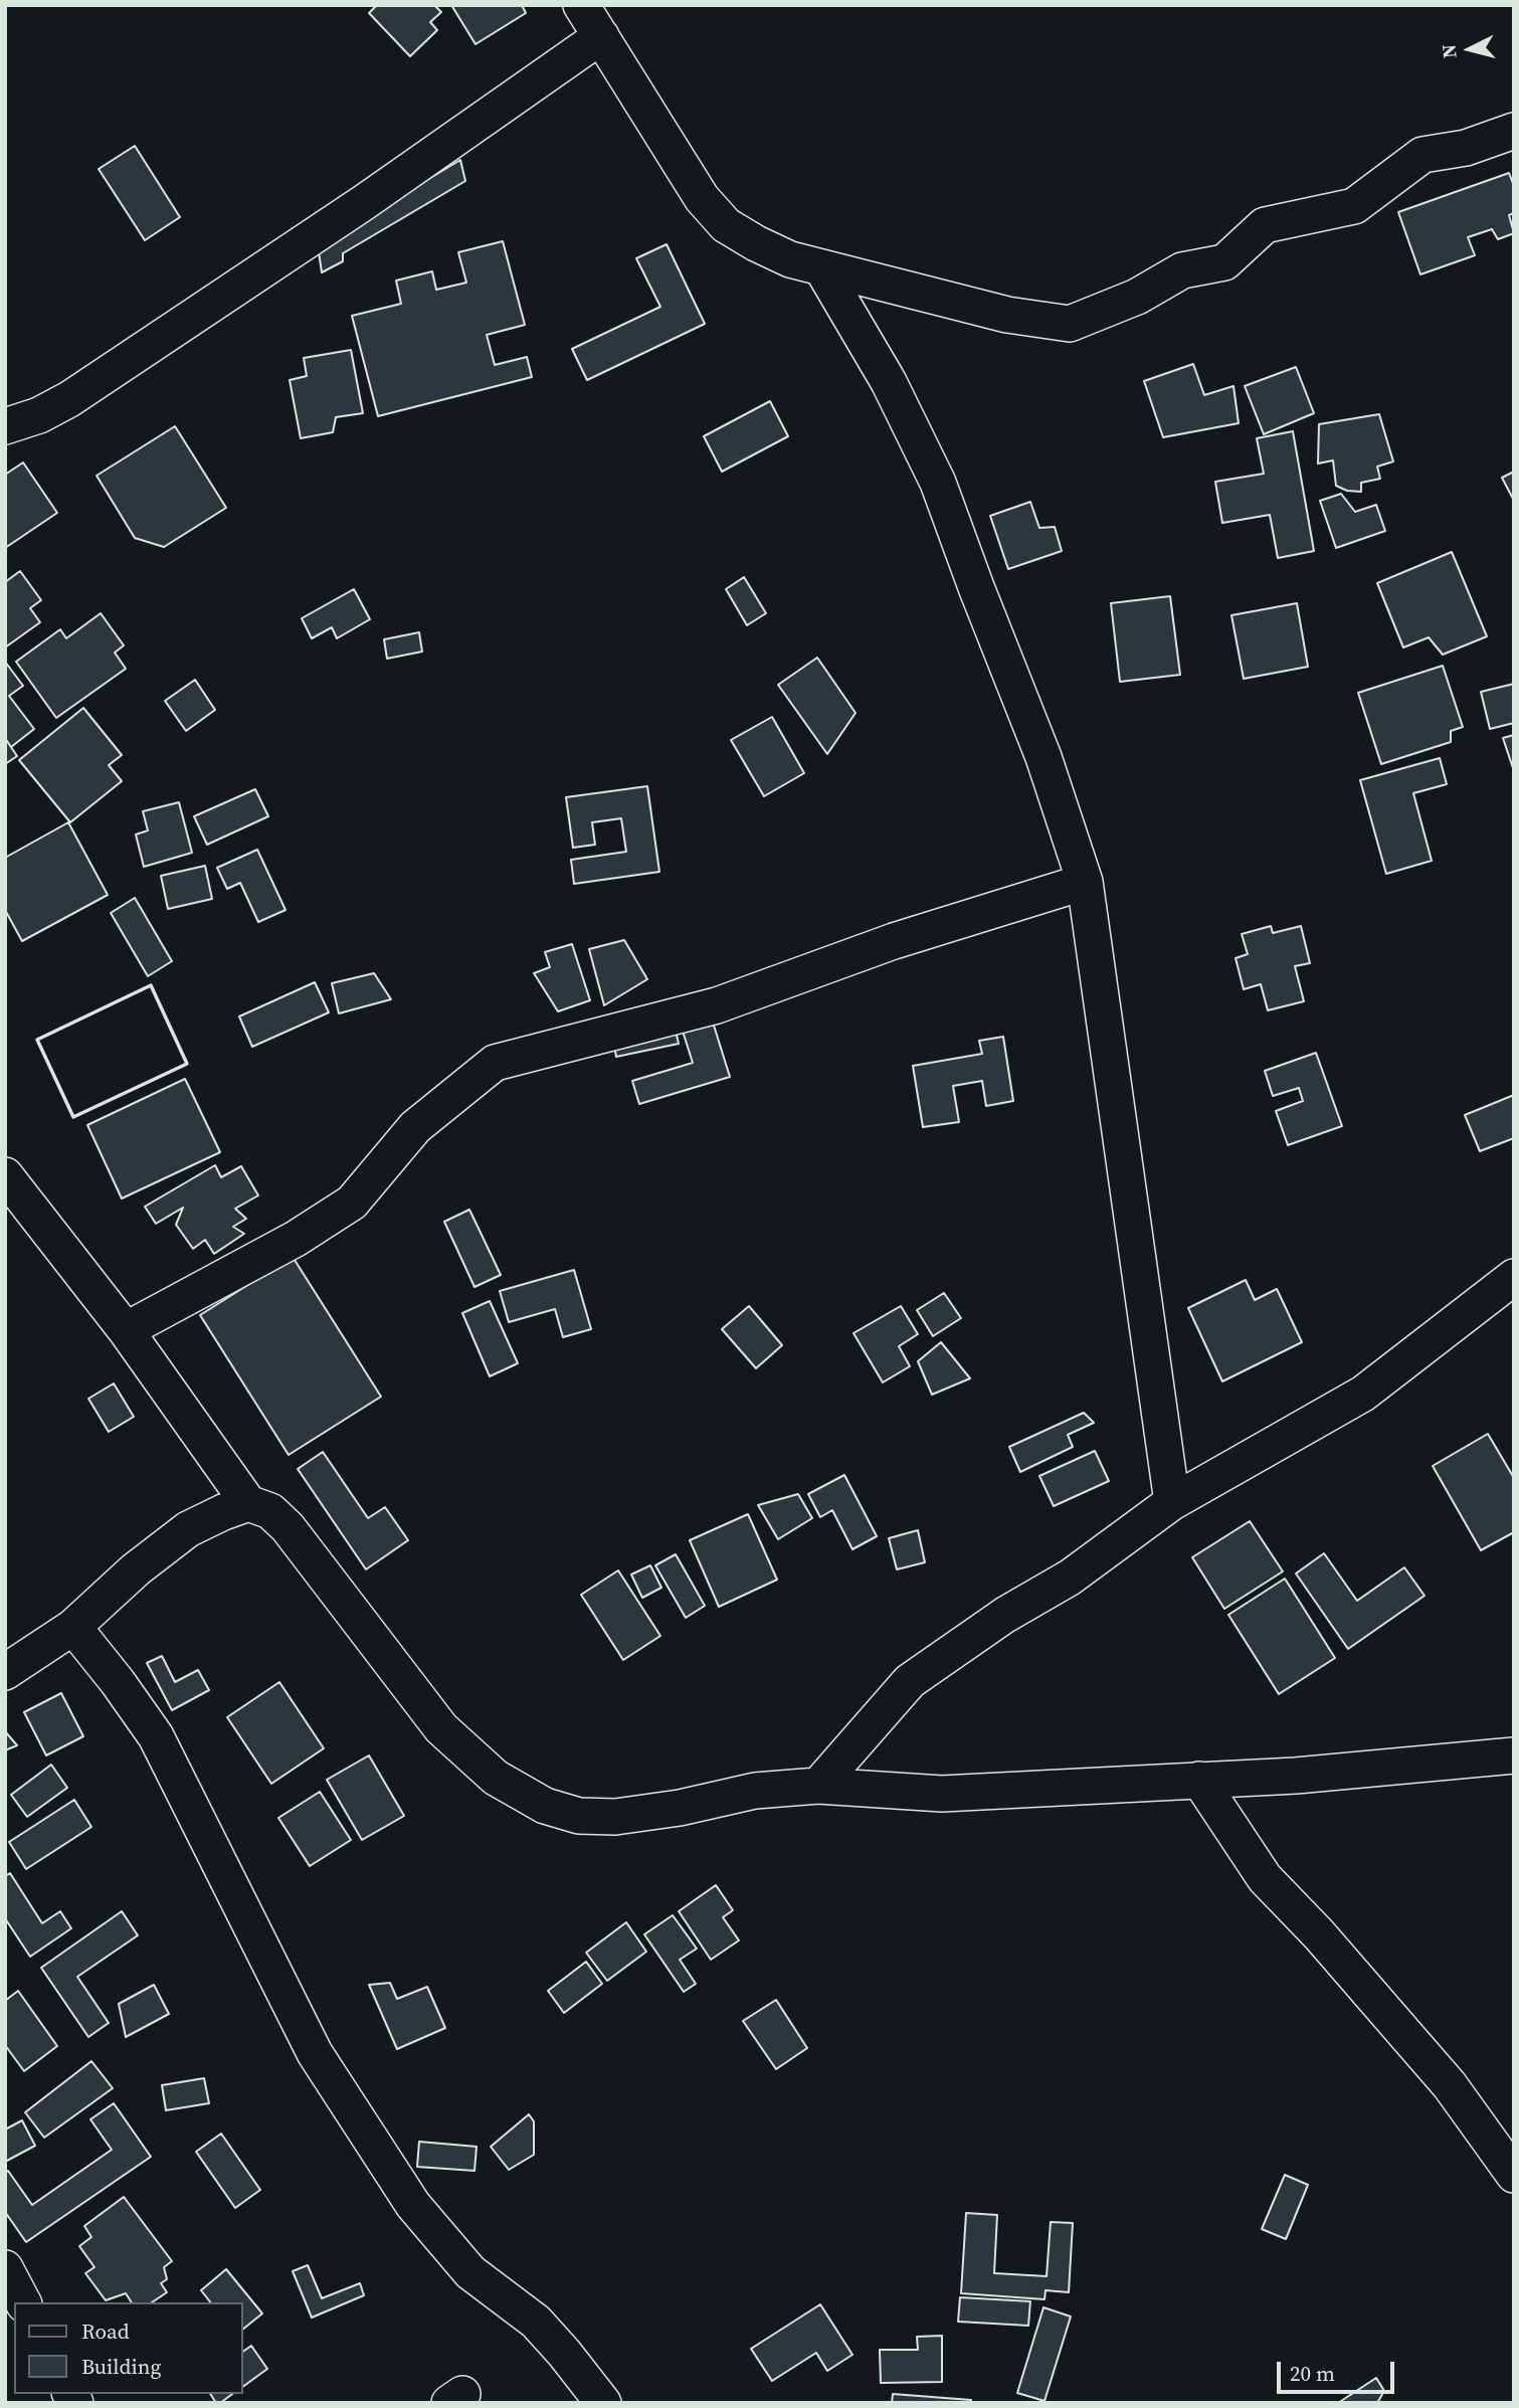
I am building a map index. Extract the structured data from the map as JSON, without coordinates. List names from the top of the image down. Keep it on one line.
{"legend":["Road","Building"],"scale_bar":"20 m","north":"left"}
